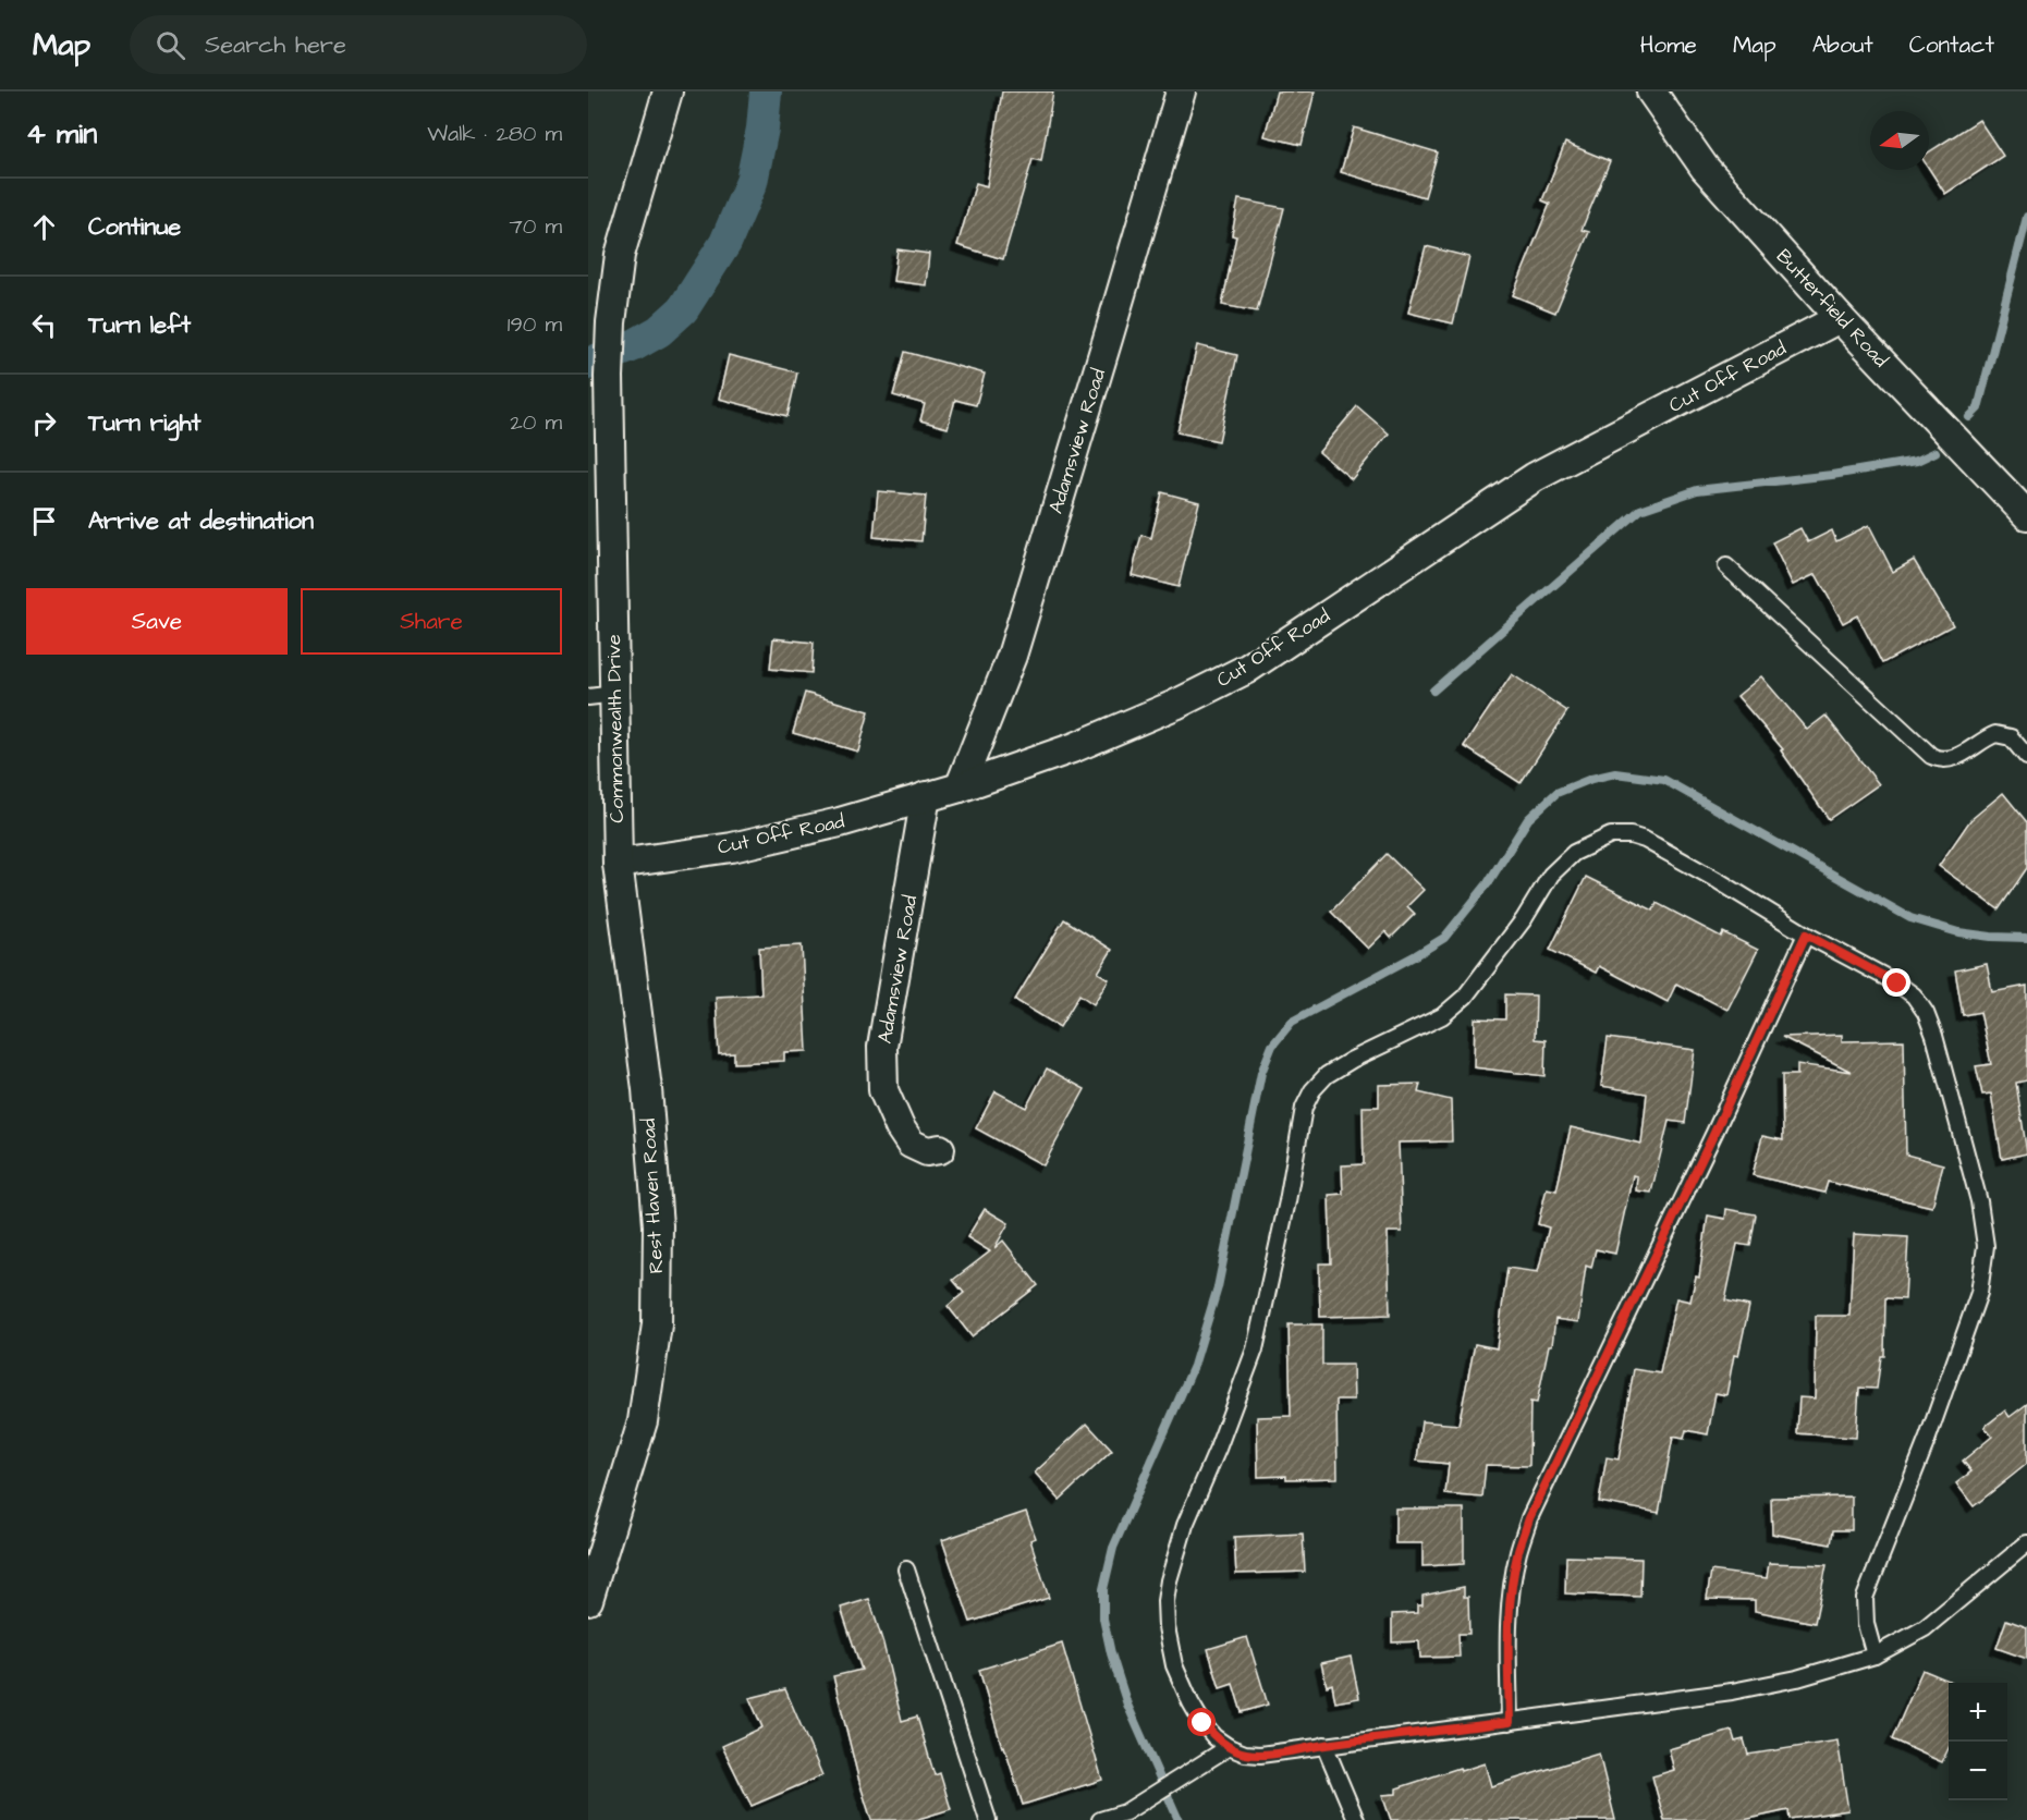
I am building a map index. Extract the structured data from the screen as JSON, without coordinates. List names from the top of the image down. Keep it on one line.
{"streets":{"street":["Butterfield Road","Cut Off Road","Adamsview Road","Commonwealth Drive","Rest Haven Road"]},"crossings":[["Butterfield Road","Cut Off Road"],["Cut Off Road","Adamsview Road"],["Cut Off Road","Commonwealth Drive"],["Cut Off Road","Rest Haven Road"],["Commonwealth Drive","Rest Haven Road"]],"north":"left","page":{"header":"Map","search":"Search here","nav":["Home","Map","About","Contact"],"heading":["4 min","Walk · 280 m"],"list":[["Continue","70 m"],["Turn left","190 m"],["Turn right","20 m"],"Arrive at destination"],"buttons":["Save","Share"],"map_buttons":["+","−"]}}
